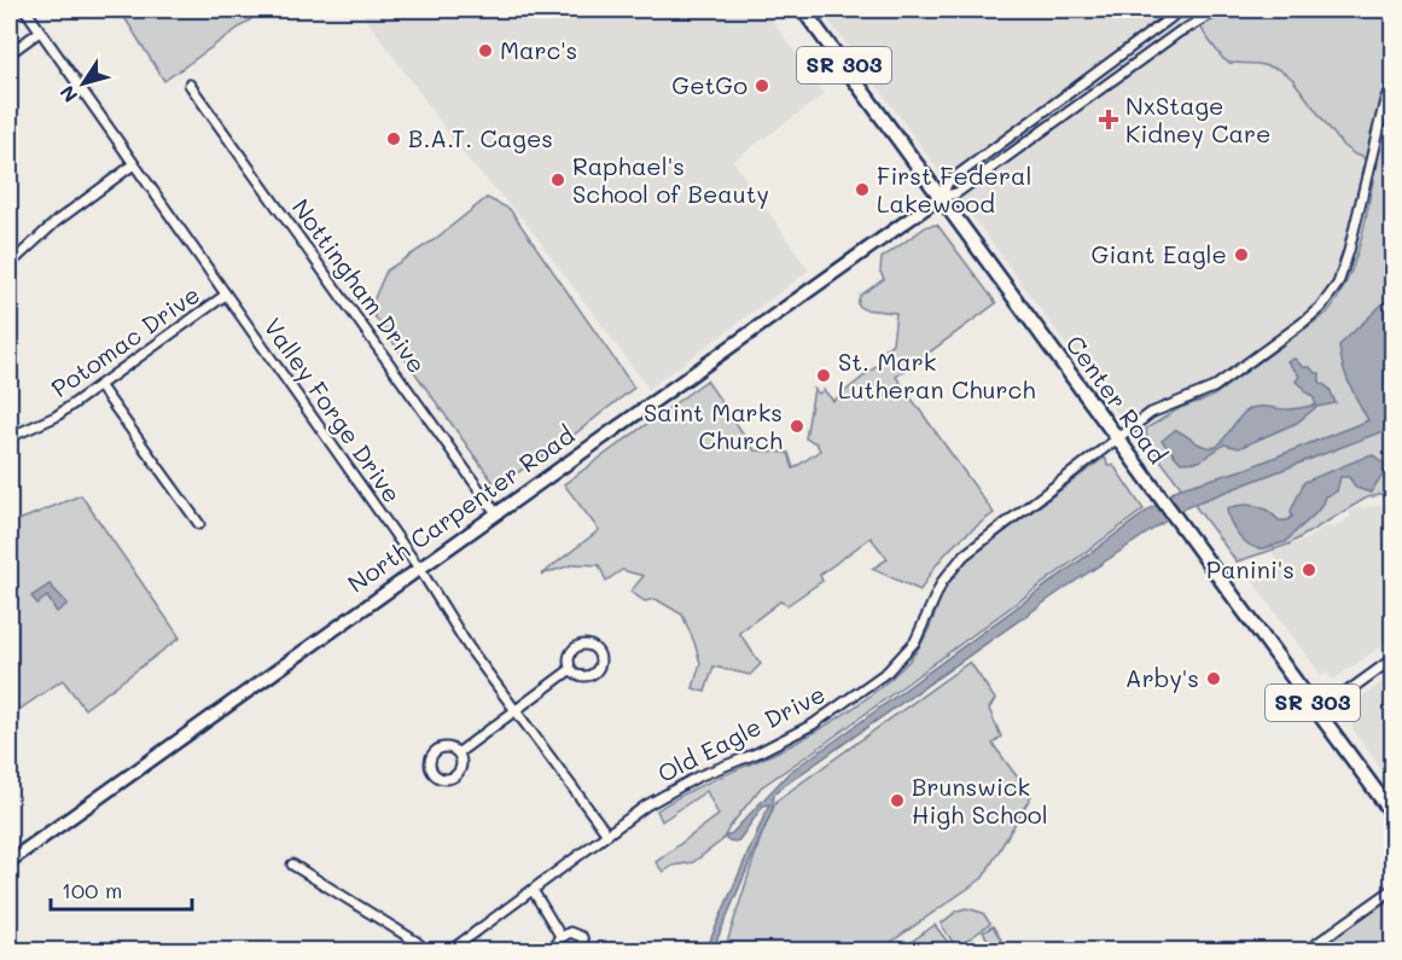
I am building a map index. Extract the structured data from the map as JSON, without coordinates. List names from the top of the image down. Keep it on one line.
{"streets":{"main road":["SR 303","Center Road"],"street":["Nottingham Drive","Potomac Drive","Valley Forge Drive","North Carpenter Road","Old Eagle Drive"]},"crossings":[["Nottingham Drive","North Carpenter Road"],["Potomac Drive","Valley Forge Drive"],["Center Road","North Carpenter Road"],["Center Road","Old Eagle Drive"],["Valley Forge Drive","North Carpenter Road"],["Valley Forge Drive","Old Eagle Drive"]],"places":{"other":["Marc's","GetGo","B.A.T. Cages","Raphael's School of Beauty","First Federal Lakewood","Giant Eagle","St. Mark Lutheran Church","Saint Marks Church","Panini's","Arby's","Brunswick High School"],"health":["NxStage Kidney Care"]},"scale_bar":"100 m","north":"bottom left"}
